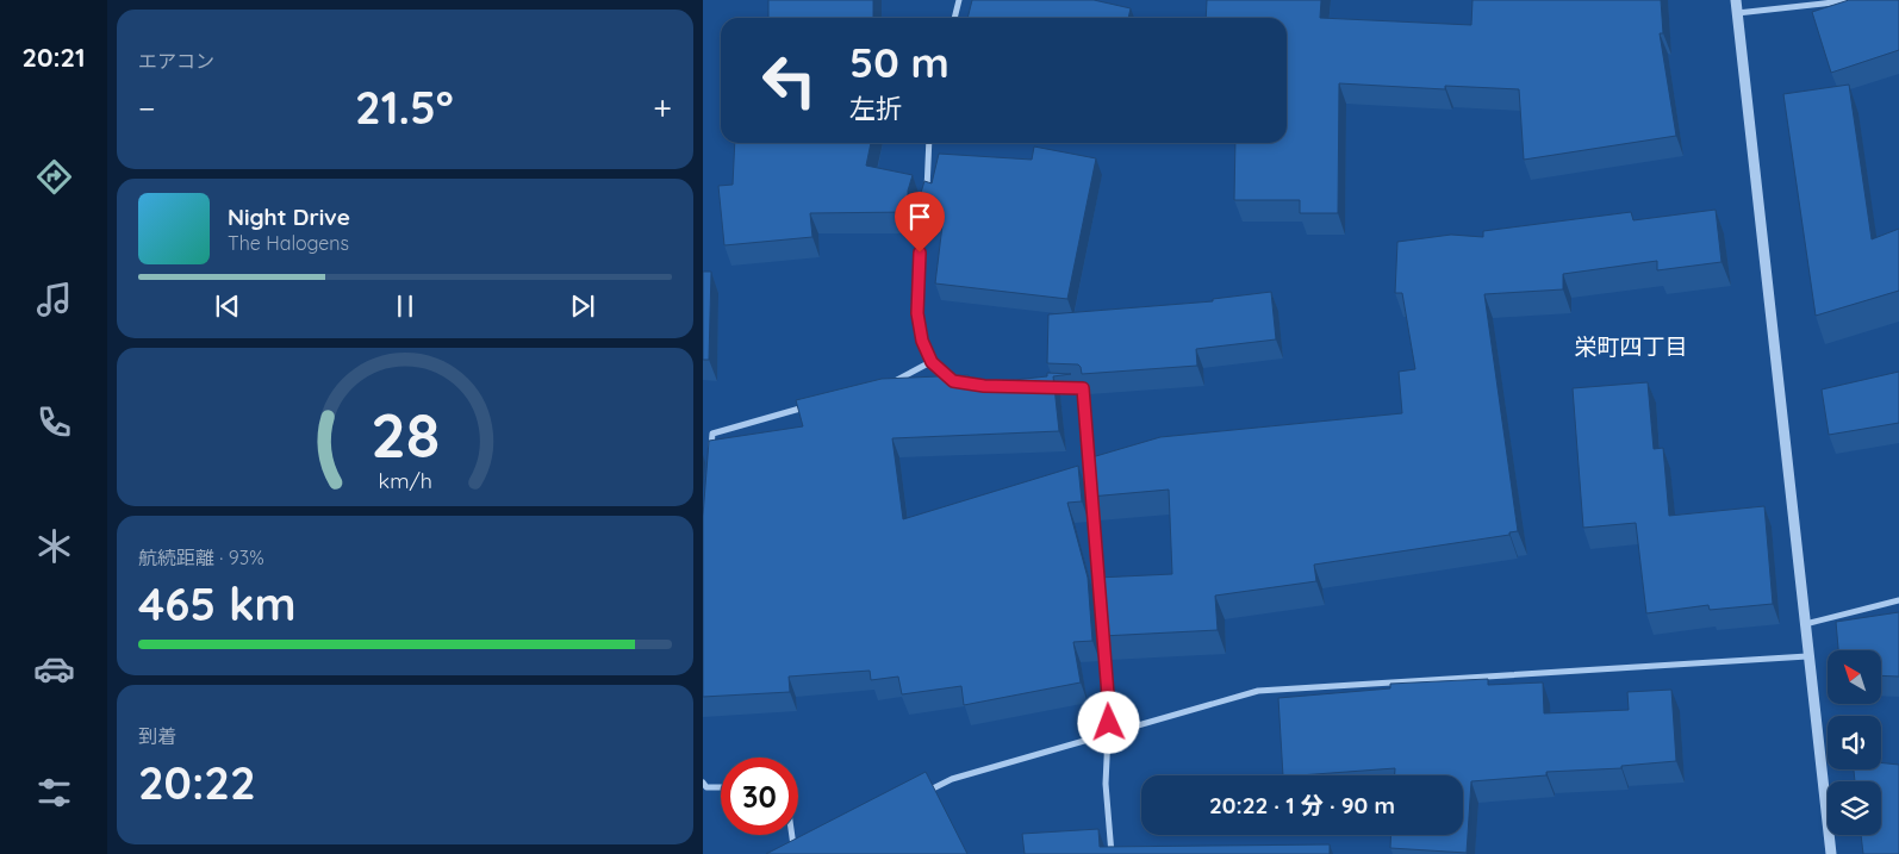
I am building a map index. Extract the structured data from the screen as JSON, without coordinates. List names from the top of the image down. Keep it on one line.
{"districts":["栄町四丁目"],"north":"top left","page":{"tabs":"20:21","tile":["エアコン",["航続距離 · 93%","465 km"],["到着","20:22"]],"turn":["50 m","左折"],"heat":["−","21.5°","+"],"song":["Night Drive","The Halogens"],"limit":"30","trip":"20:22 · 1 分 · 90 m","gauge":["28","km/h"]}}
